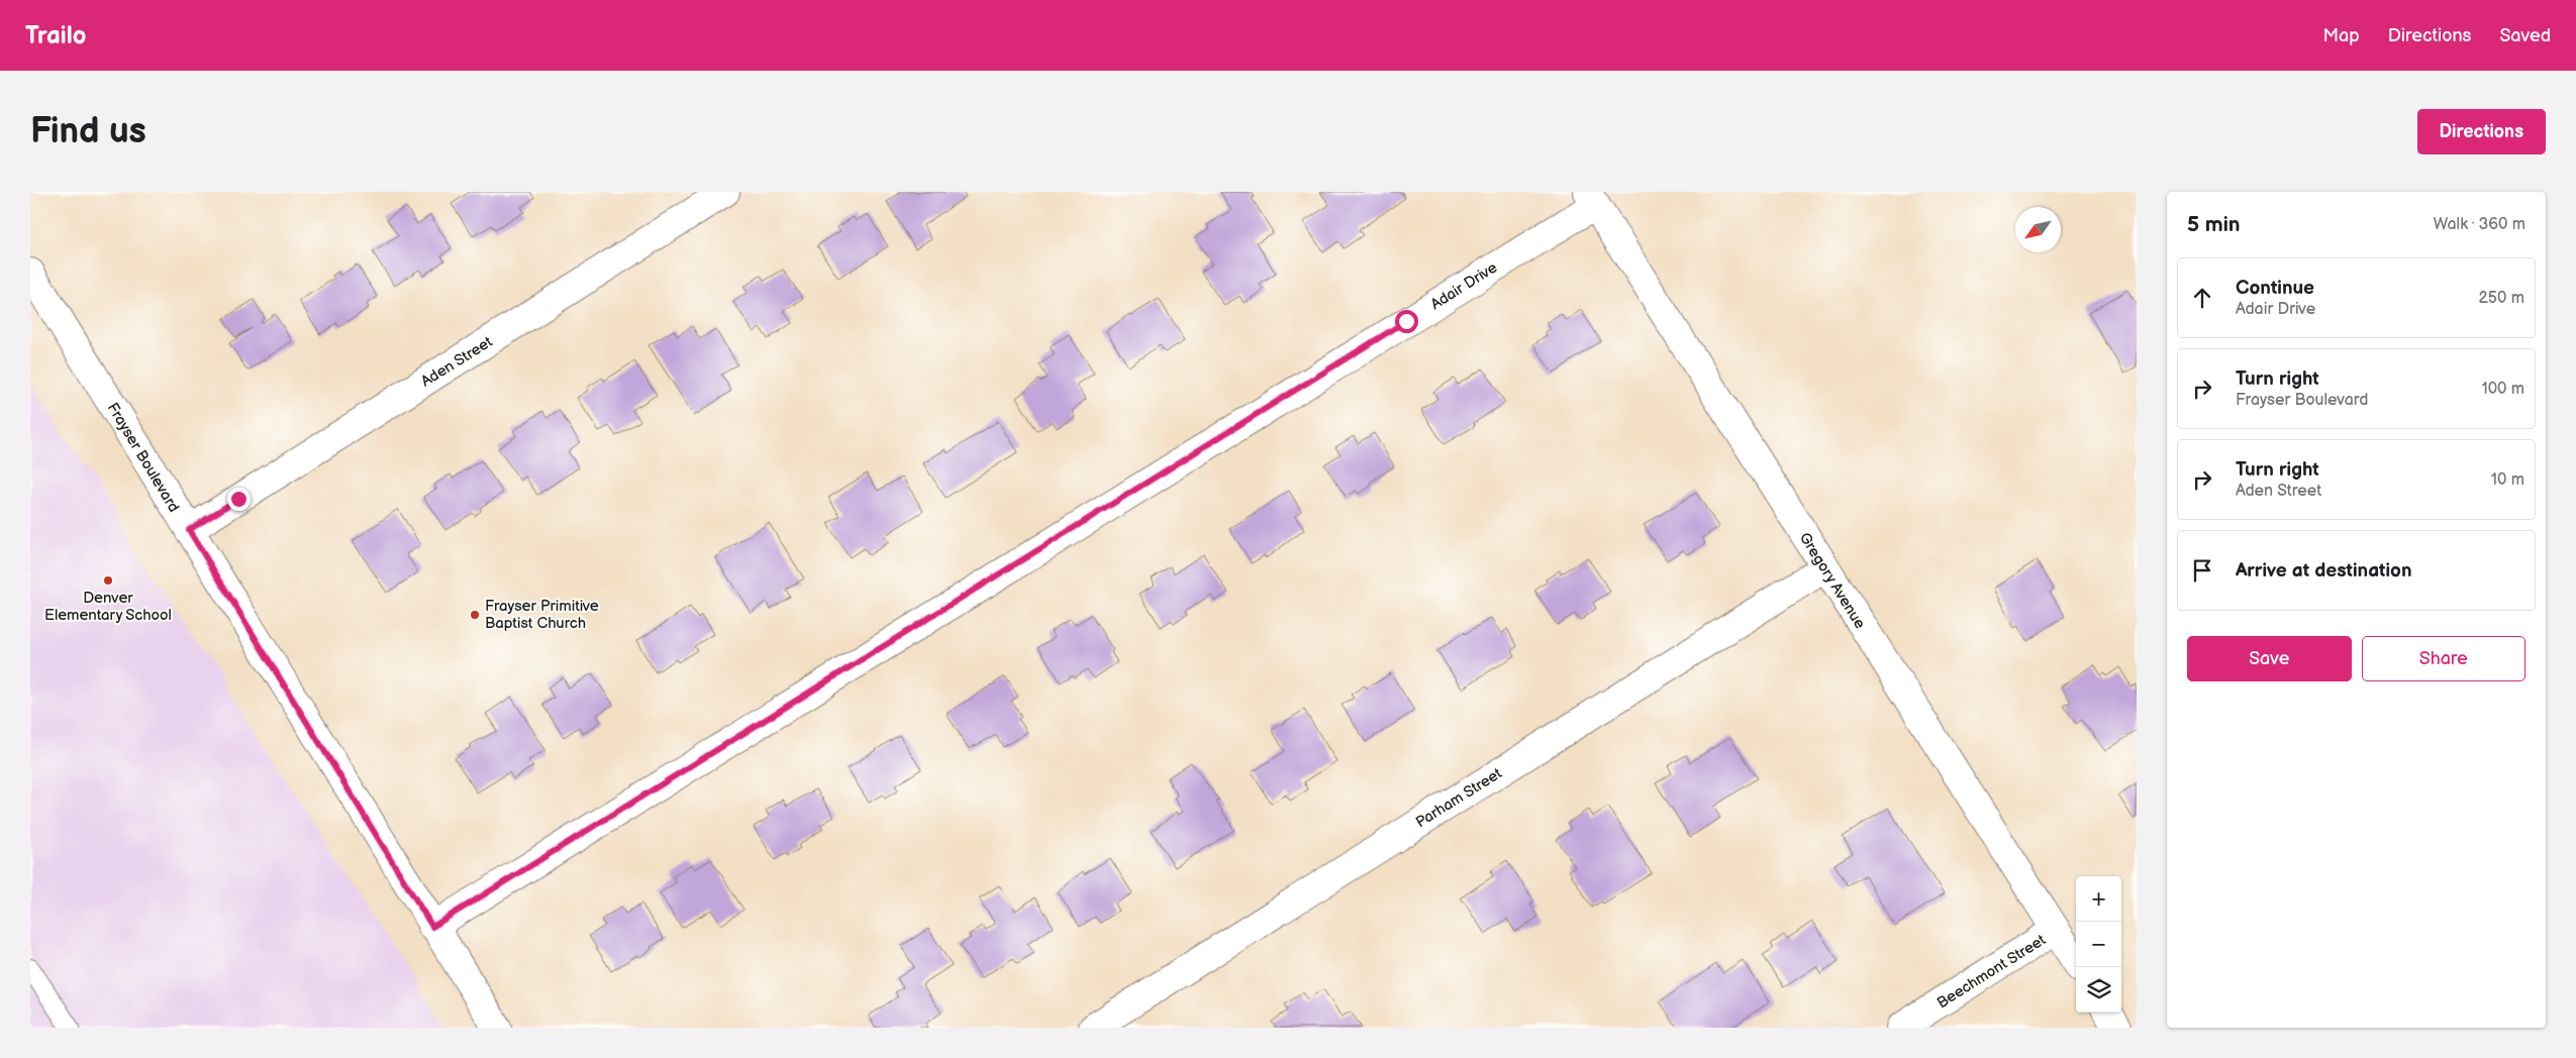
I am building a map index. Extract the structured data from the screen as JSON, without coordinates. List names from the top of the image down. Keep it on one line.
{"streets":{"street":["Adair Drive","Aden Street","Frayser Boulevard","Gregory Avenue","Parham Street","Beechmont Street"]},"crossings":[["Adair Drive","Frayser Boulevard"],["Adair Drive","Gregory Avenue"],["Aden Street","Frayser Boulevard"],["Gregory Avenue","Parham Street"],["Gregory Avenue","Beechmont Street"]],"places":["Denver Elementary School","Frayser Primitive Baptist Church"],"north":"bottom left","page":{"header":"Trailo","nav":["Map","Directions","Saved"],"buttons":["Directions",["Save","Share"]],"title":"Find us","heading":["5 min","Walk · 360 m"],"list":[["Continue","Adair Drive","250 m"],["Turn right","Frayser Boulevard","100 m"],["Turn right","Aden Street","10 m"],"Arrive at destination"],"map_buttons":["+","−"]}}
